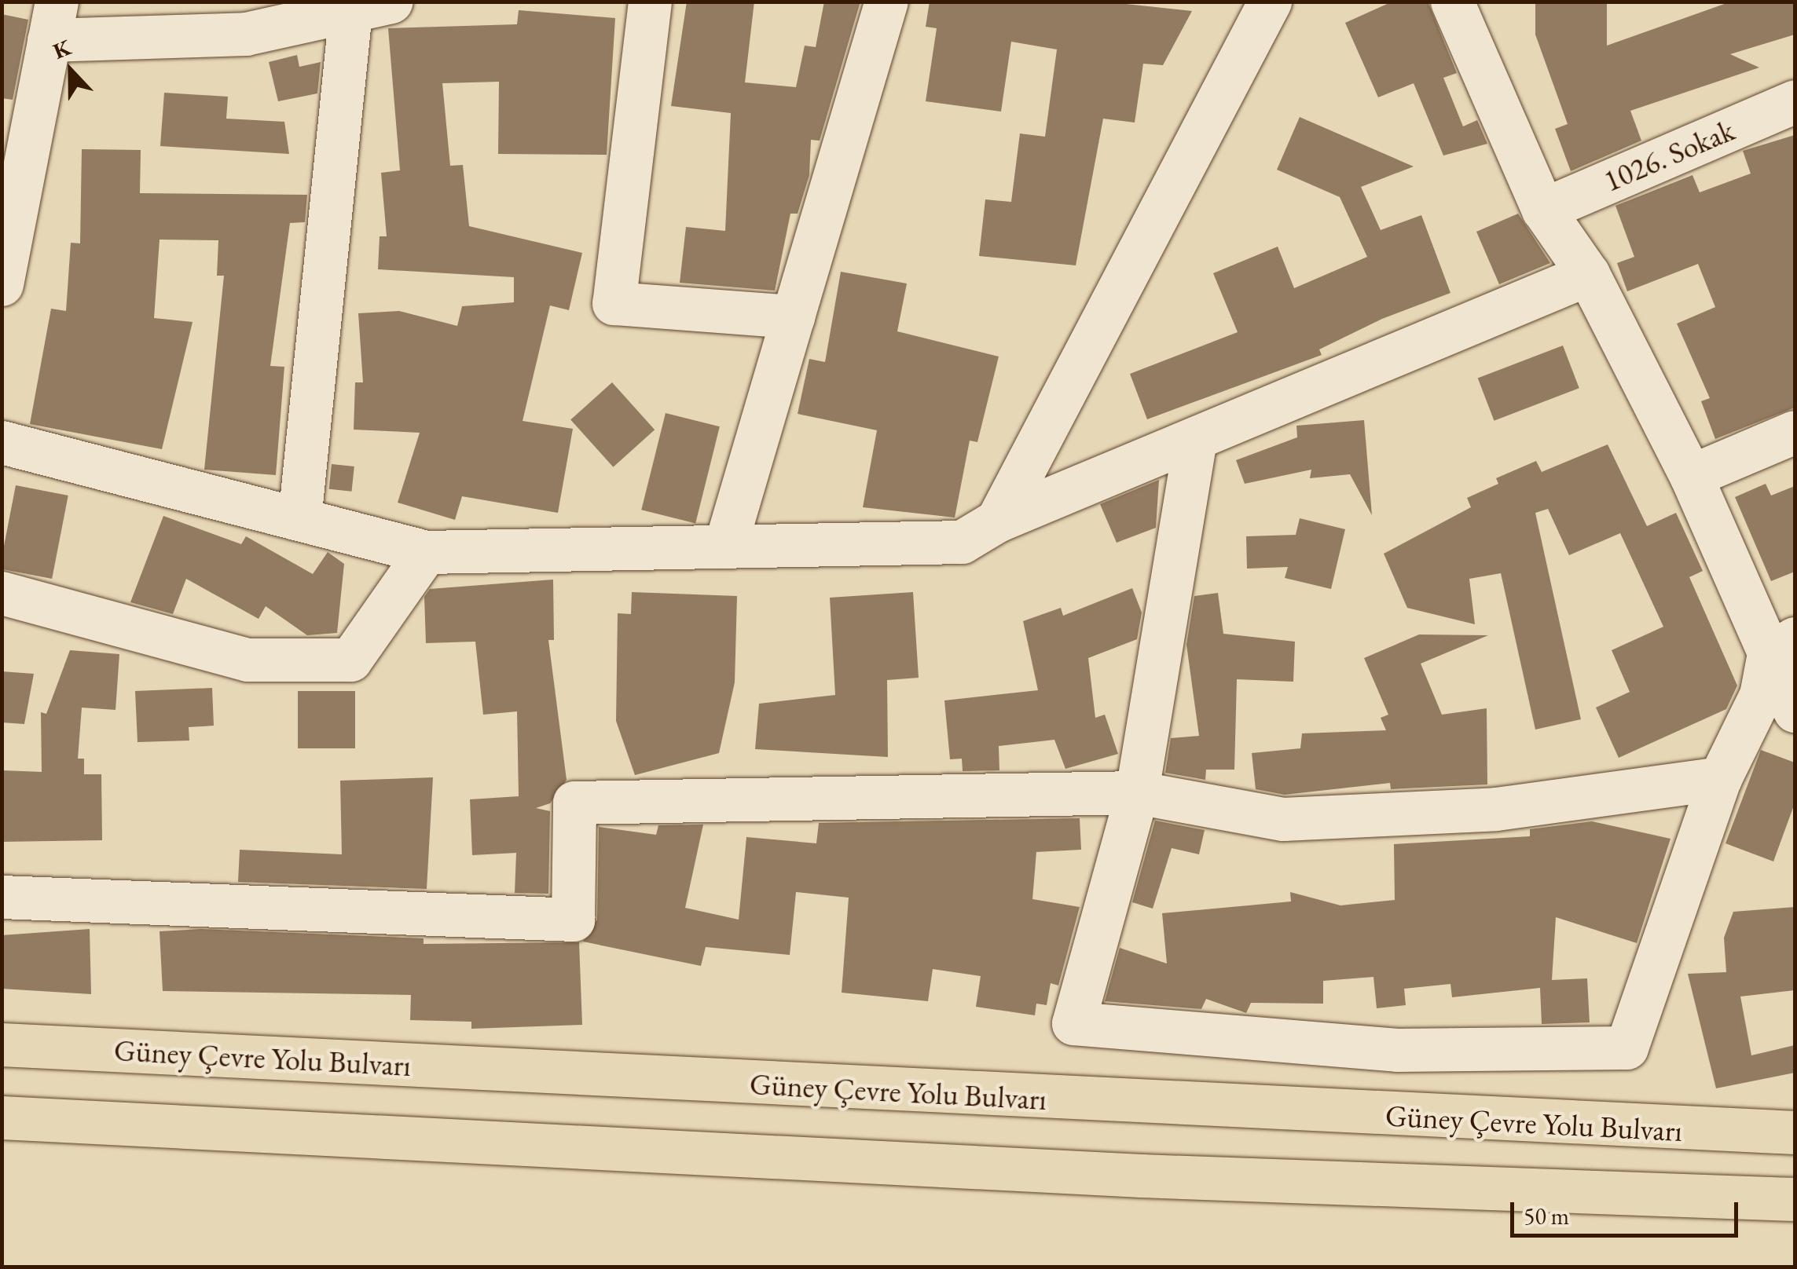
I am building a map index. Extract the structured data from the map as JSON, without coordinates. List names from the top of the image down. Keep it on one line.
{"streets":{"highway":["Güney Çevre Yolu Bulvarı"],"street":["1026. Sokak"]},"scale_bar":"50 m","north":"top"}
